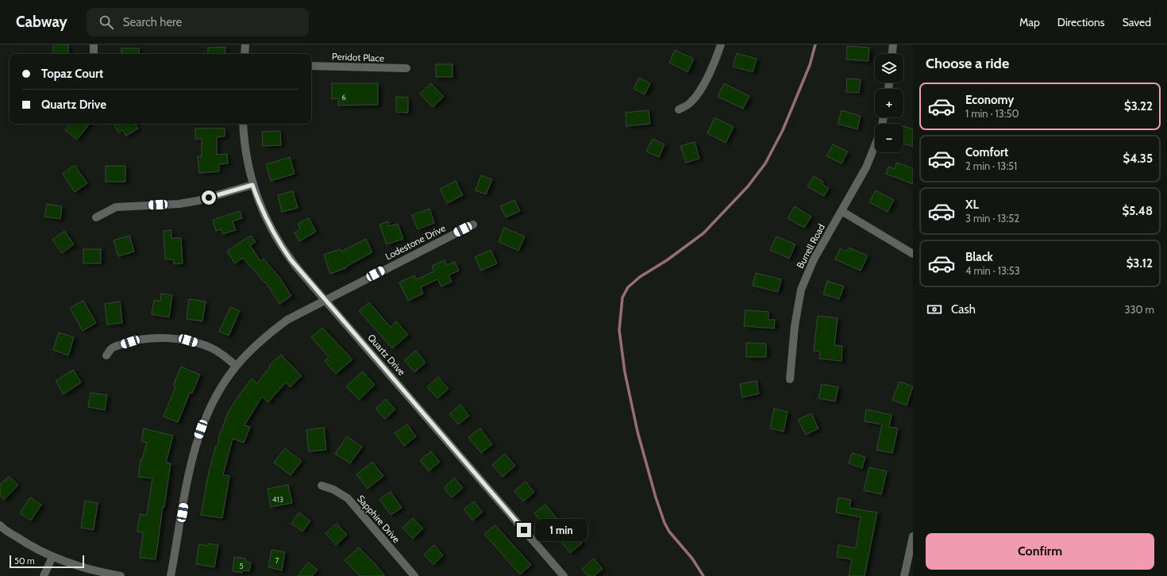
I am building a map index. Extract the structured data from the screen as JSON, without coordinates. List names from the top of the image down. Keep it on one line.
{"streets":{"street":["Peridot Place","Lodestone Drive","Burrell Road","Quartz Drive","Sapphire Drive"]},"crossings":[["Lodestone Drive","Quartz Drive"]],"house_numbers":["6","413","7","5"],"scale_bar":"50 m","page":{"header":"Cabway","search":"Search here","nav":["Map","Directions","Saved"],"heading":"Choose a ride","map_buttons":["+","−"],"banner":["Topaz Court","Quartz Drive"],"list":[{"name":"Economy","note":"1 min · 13:50","value":"$3.22"},{"name":"Comfort","note":"2 min · 13:51","value":"$4.35"},{"name":"XL","note":"3 min · 13:52","value":"$5.48"},{"name":"Black","note":"4 min · 13:53","value":"$3.12"}],"pay":["Cash","330 m"],"bubble":"1 min","buttons":"Confirm","scale":"50 m"}}
